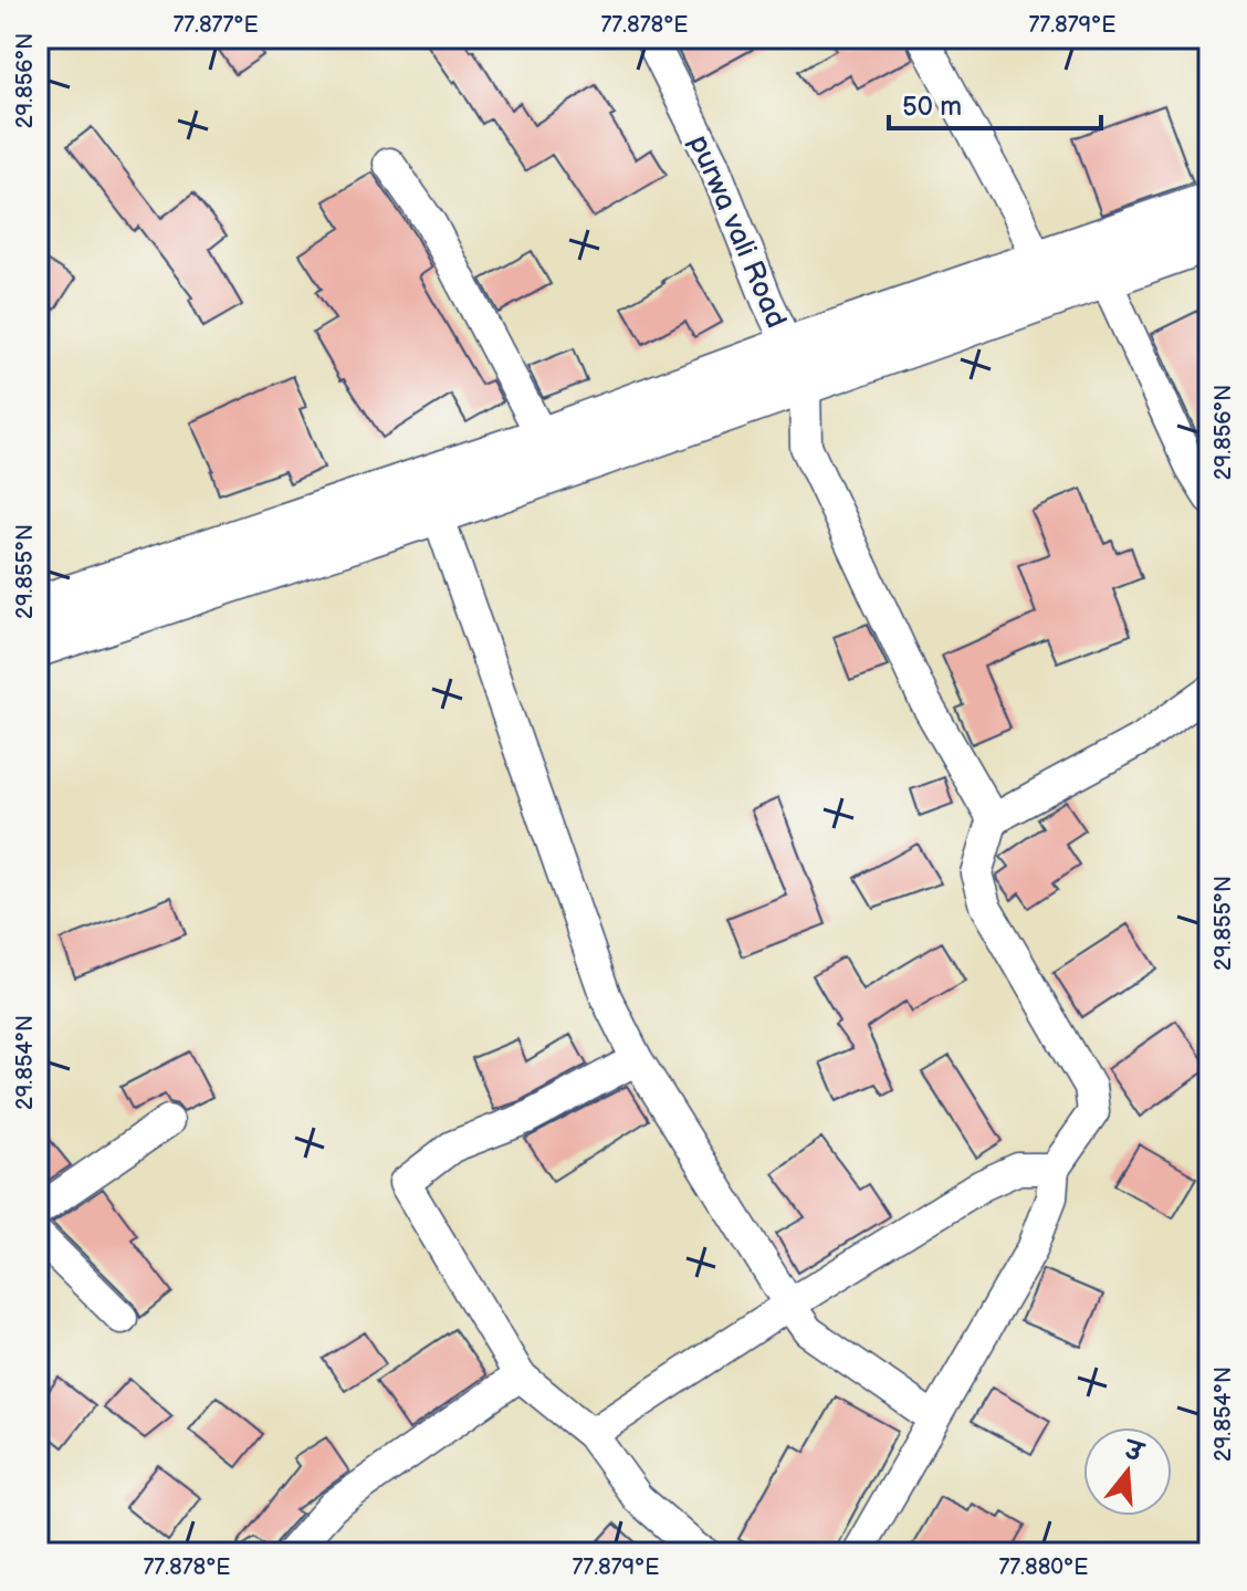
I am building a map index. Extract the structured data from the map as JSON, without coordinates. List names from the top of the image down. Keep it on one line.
{"streets":{"street":["purwa vali Road"]},"scale_bar":"50 m","north":"top","coordinates":["77.877°E","77.878°E","77.879°E","29.856°N","29.855°N","29.854°N","77.880°E"]}
